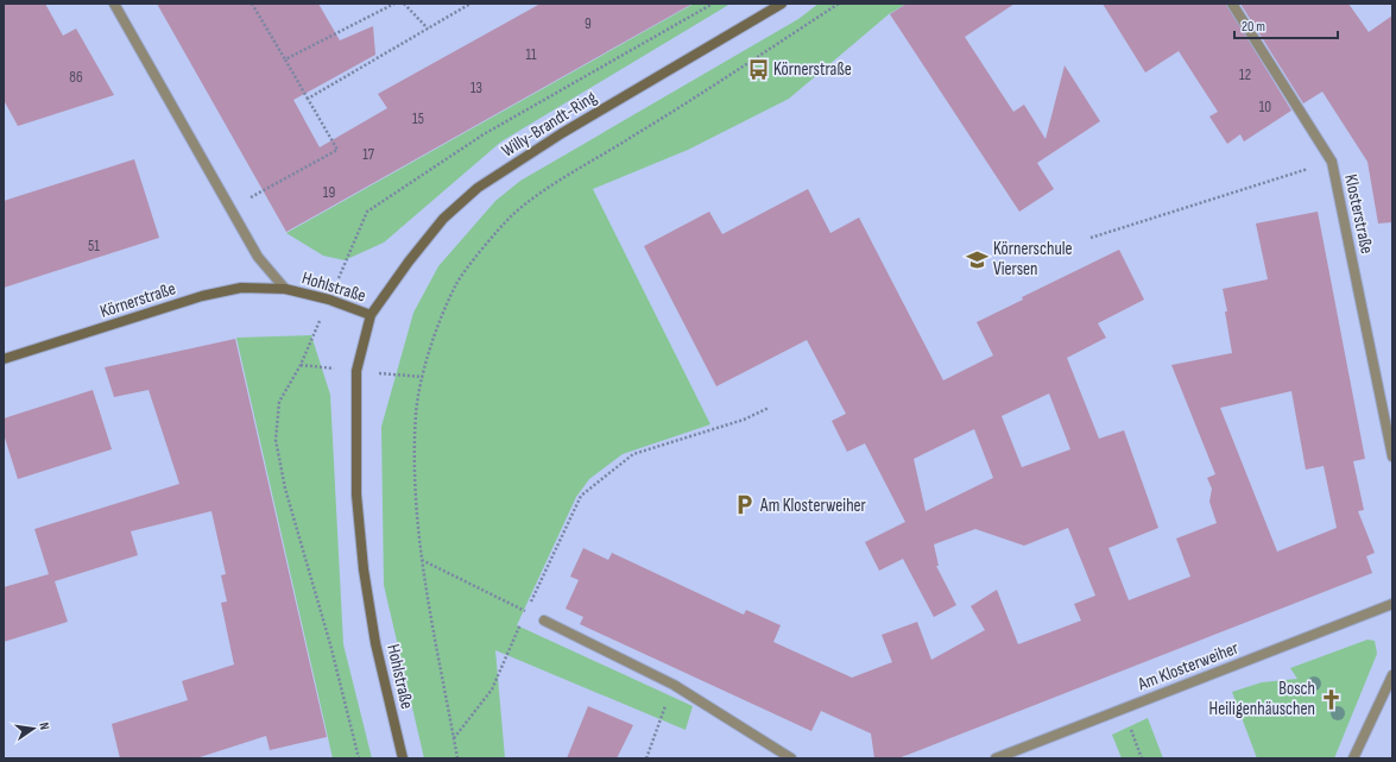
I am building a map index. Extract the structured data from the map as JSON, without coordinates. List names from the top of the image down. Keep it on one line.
{"streets":{"main road":["Willy-Brandt-Ring","Hohlstraße","Körnerstraße"],"street":["Klosterstraße","Am Klosterweiher"]},"crossings":[["Willy-Brandt-Ring","Hohlstraße"],["Hohlstraße","Körnerstraße"]],"places":{"bus stop":["Körnerstraße"],"school or university":["Körnerschule Viersen"],"parking":["Am Klosterweiher"],"church":["Bosch Heiligenhäuschen"]},"house_numbers":["9","11","12","86","13","10","15","17","19","51"],"scale_bar":"20 m","north":"right"}
